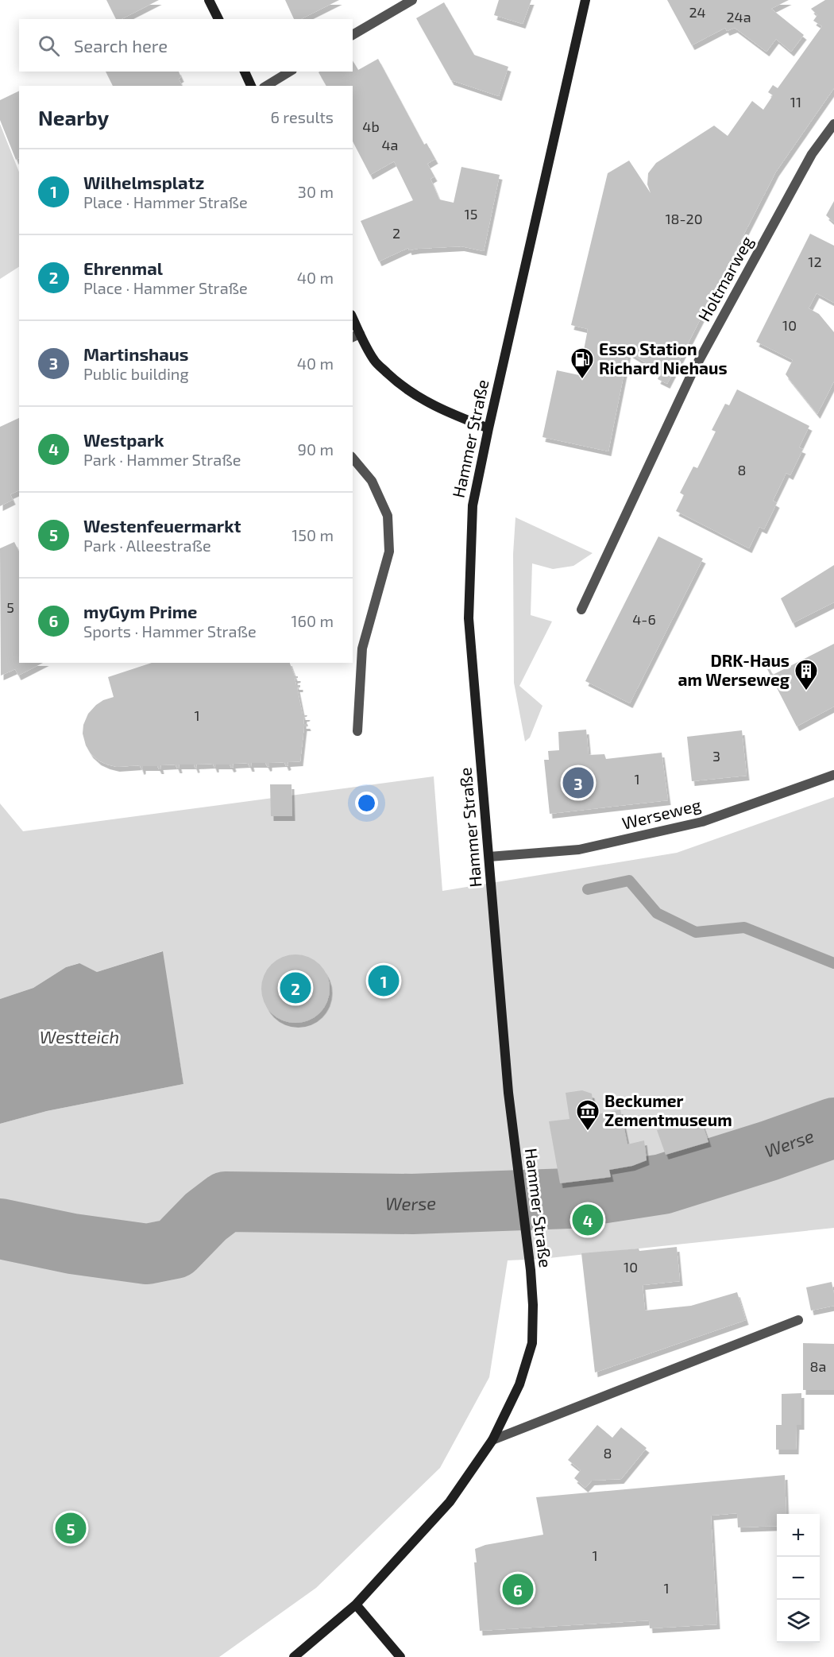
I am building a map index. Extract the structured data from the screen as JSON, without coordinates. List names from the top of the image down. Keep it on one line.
{"streets":{"main road":["Hammer Straße"],"street":["Holtmarweg","Werseweg"]},"crossings":[["Hammer Straße","Werseweg"]],"water":["Westteich","Werse"],"places":{"fuel station":["Esso Station Richard Niehaus"],"building":["DRK-Haus am Werseweg"],"museum":["Beckumer Zementmuseum"]},"house_numbers":["24","24a","11","4b","4a","15","18-20","2","12","10","8","5","4-6","1","3","1","10","8a","8","1","1"],"page":{"search":"Search here","heading":["Nearby","6 results"],"list":[{"mark":"1","name":"Wilhelmsplatz","note":"Place · Hammer Straße","value":"30 m"},{"mark":"2","name":"Ehrenmal","note":"Place · Hammer Straße","value":"40 m"},{"mark":"3","name":"Martinshaus","note":"Public building","value":"40 m"},{"mark":"4","name":"Westpark","note":"Park · Hammer Straße","value":"90 m"},{"mark":"5","name":"Westenfeuermarkt","note":"Park · Alleestraße","value":"150 m"},{"mark":"6","name":"myGym Prime","note":"Sports · Hammer Straße","value":"160 m"}],"pins":["3","1","2","4","5","6"],"map_buttons":["+","−"]}}
